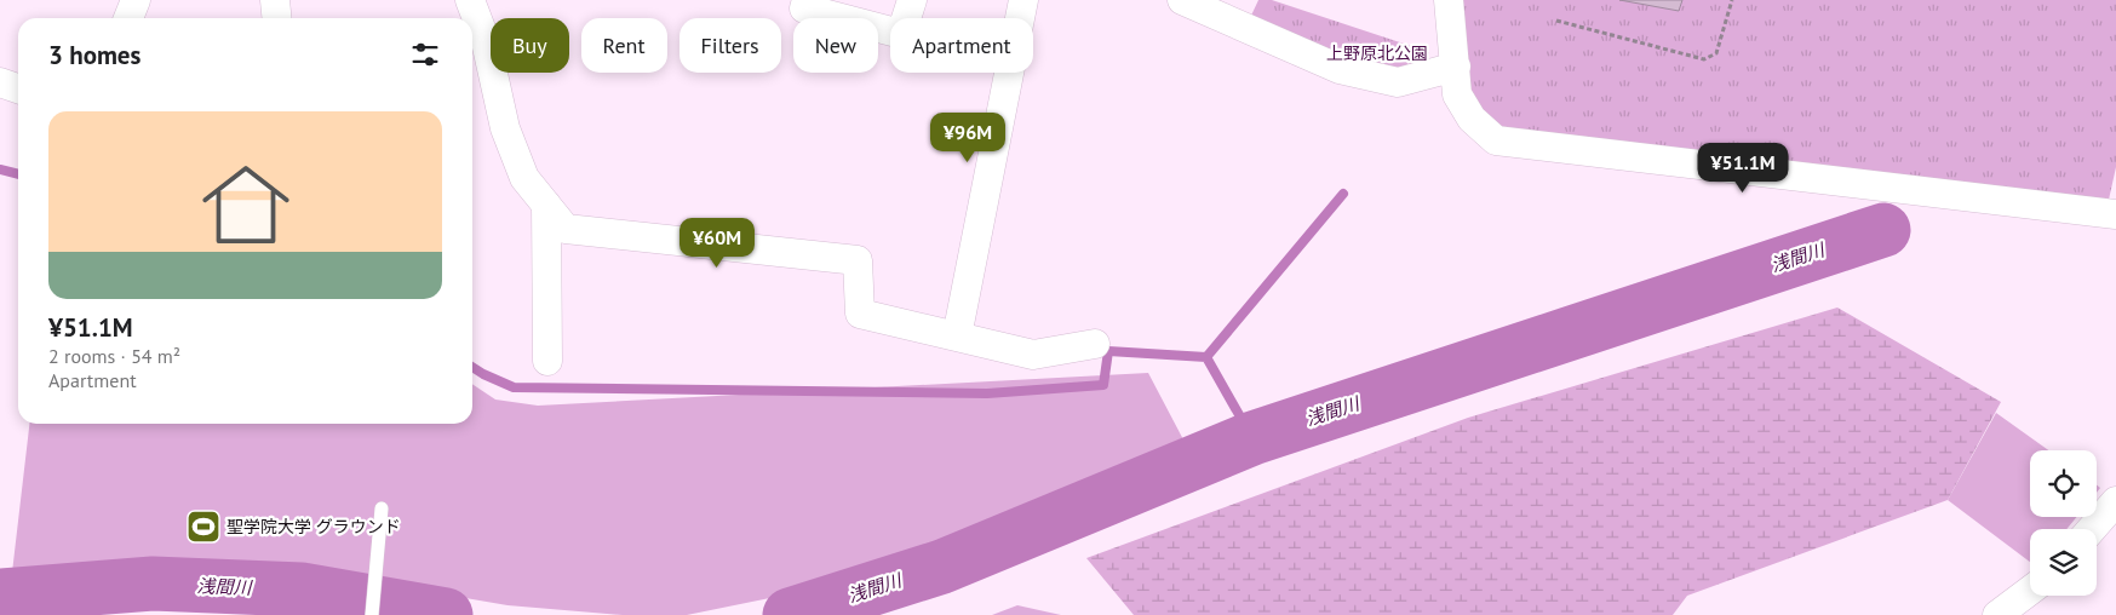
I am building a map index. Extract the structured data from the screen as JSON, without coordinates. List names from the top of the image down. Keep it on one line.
{"water":["浅間川"],"parks":["上野原北公園"],"places":{"sports":["聖学院大学 グラウンド"]},"page":{"chip":["Buy","Rent","Filters","New","Apartment"],"heading":"3 homes","list":[{"name":"¥51.1M","note":"2 rooms · 54 m² · Apartment"}],"price":["¥96M","¥51.1M","¥60M"]}}
